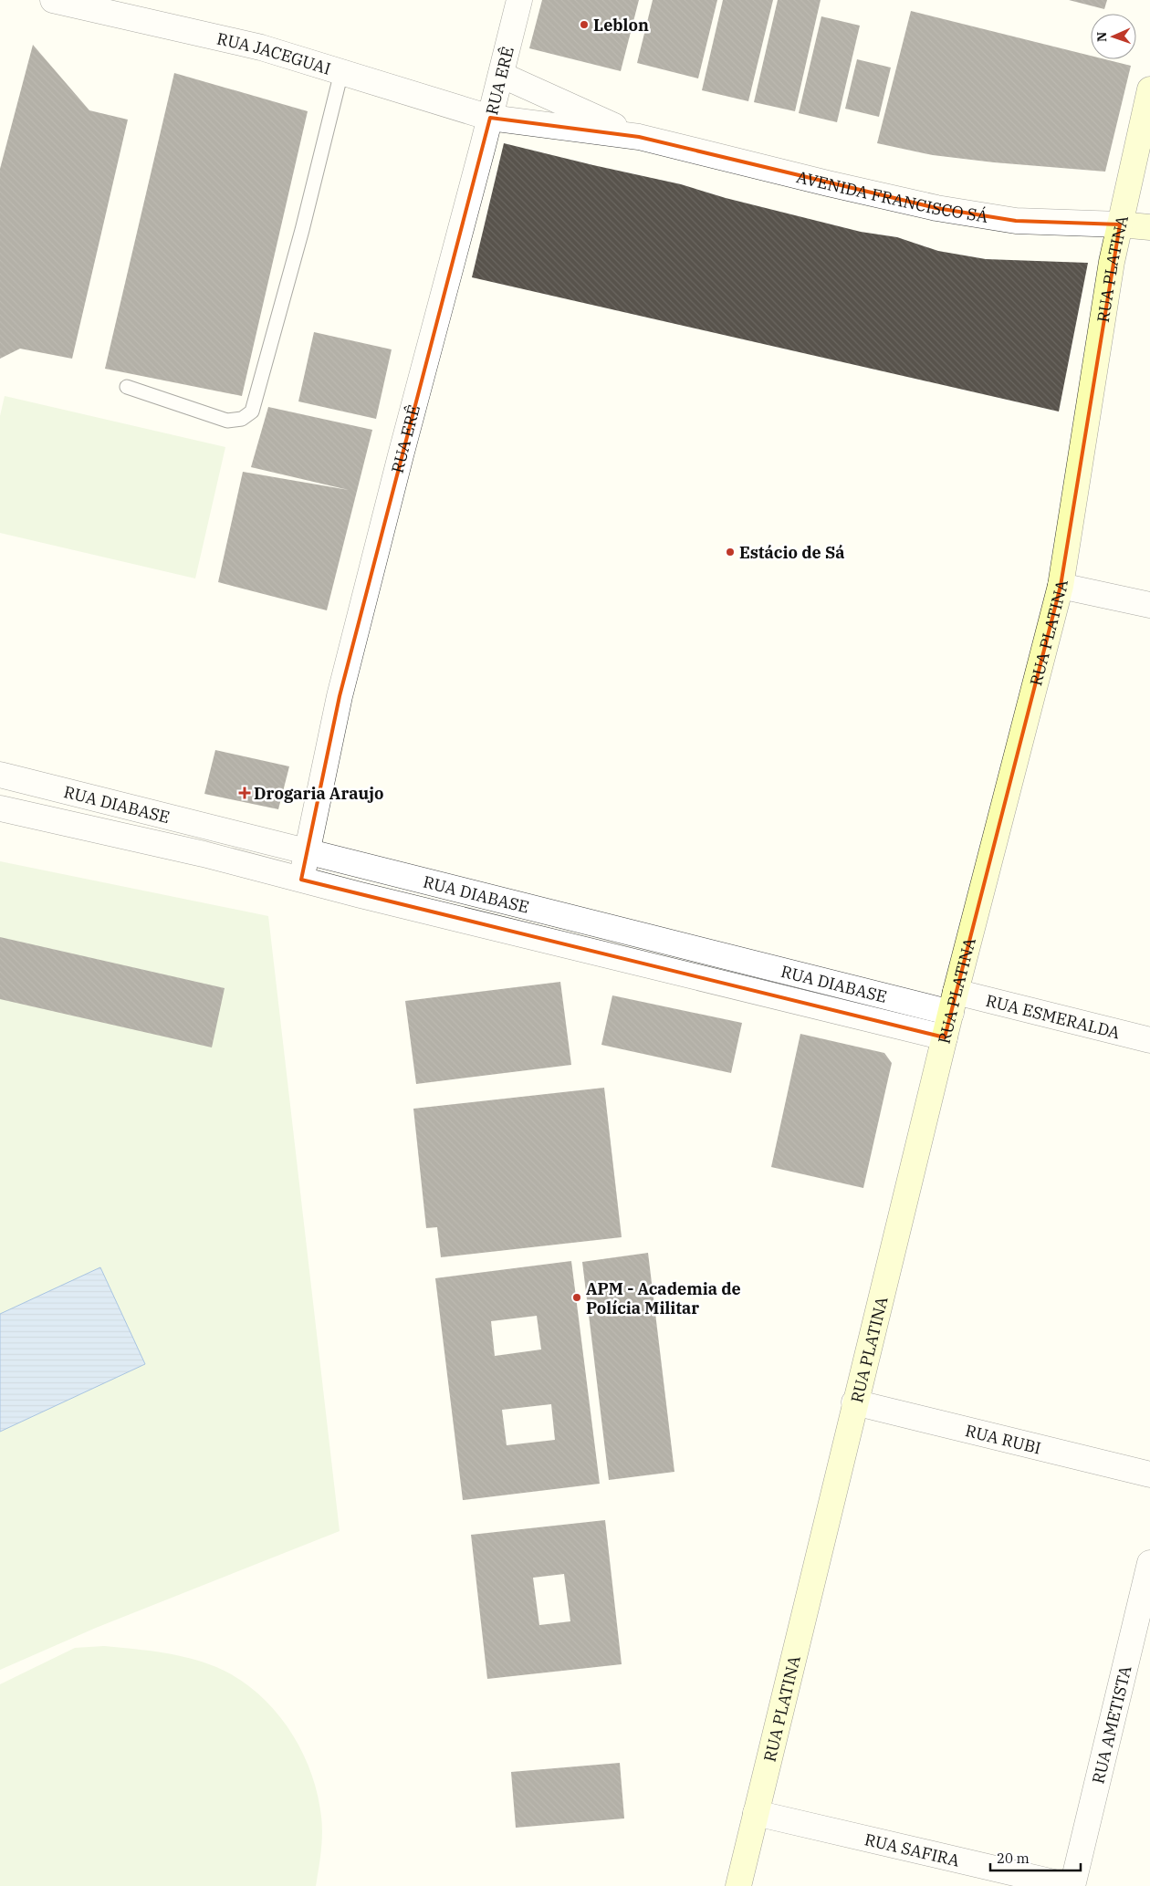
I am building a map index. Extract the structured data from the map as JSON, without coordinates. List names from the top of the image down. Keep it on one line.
{"streets":{"street":["RUA JACEGUAI","RUA ERÊ","AVENIDA FRANCISCO SÁ","RUA PLATINA","RUA DIABASE","RUA ESMERALDA","RUA RUBI","RUA AMETISTA","RUA SAFIRA"]},"crossings":[["RUA JACEGUAI","RUA ERÊ"],["RUA JACEGUAI","AVENIDA FRANCISCO SÁ"],["RUA ERÊ","AVENIDA FRANCISCO SÁ"],["RUA ERÊ","RUA DIABASE"],["AVENIDA FRANCISCO SÁ","RUA PLATINA"],["RUA PLATINA","RUA DIABASE"],["RUA PLATINA","RUA ESMERALDA"],["RUA PLATINA","RUA RUBI"],["RUA PLATINA","RUA SAFIRA"],["RUA DIABASE","RUA ESMERALDA"],["RUA AMETISTA","RUA SAFIRA"]],"places":{"other":["Leblon","Estácio de Sá","APM - Academia de Polícia Militar"],"health":["Drogaria Araujo"]},"scale_bar":"20 m","north":"left"}
